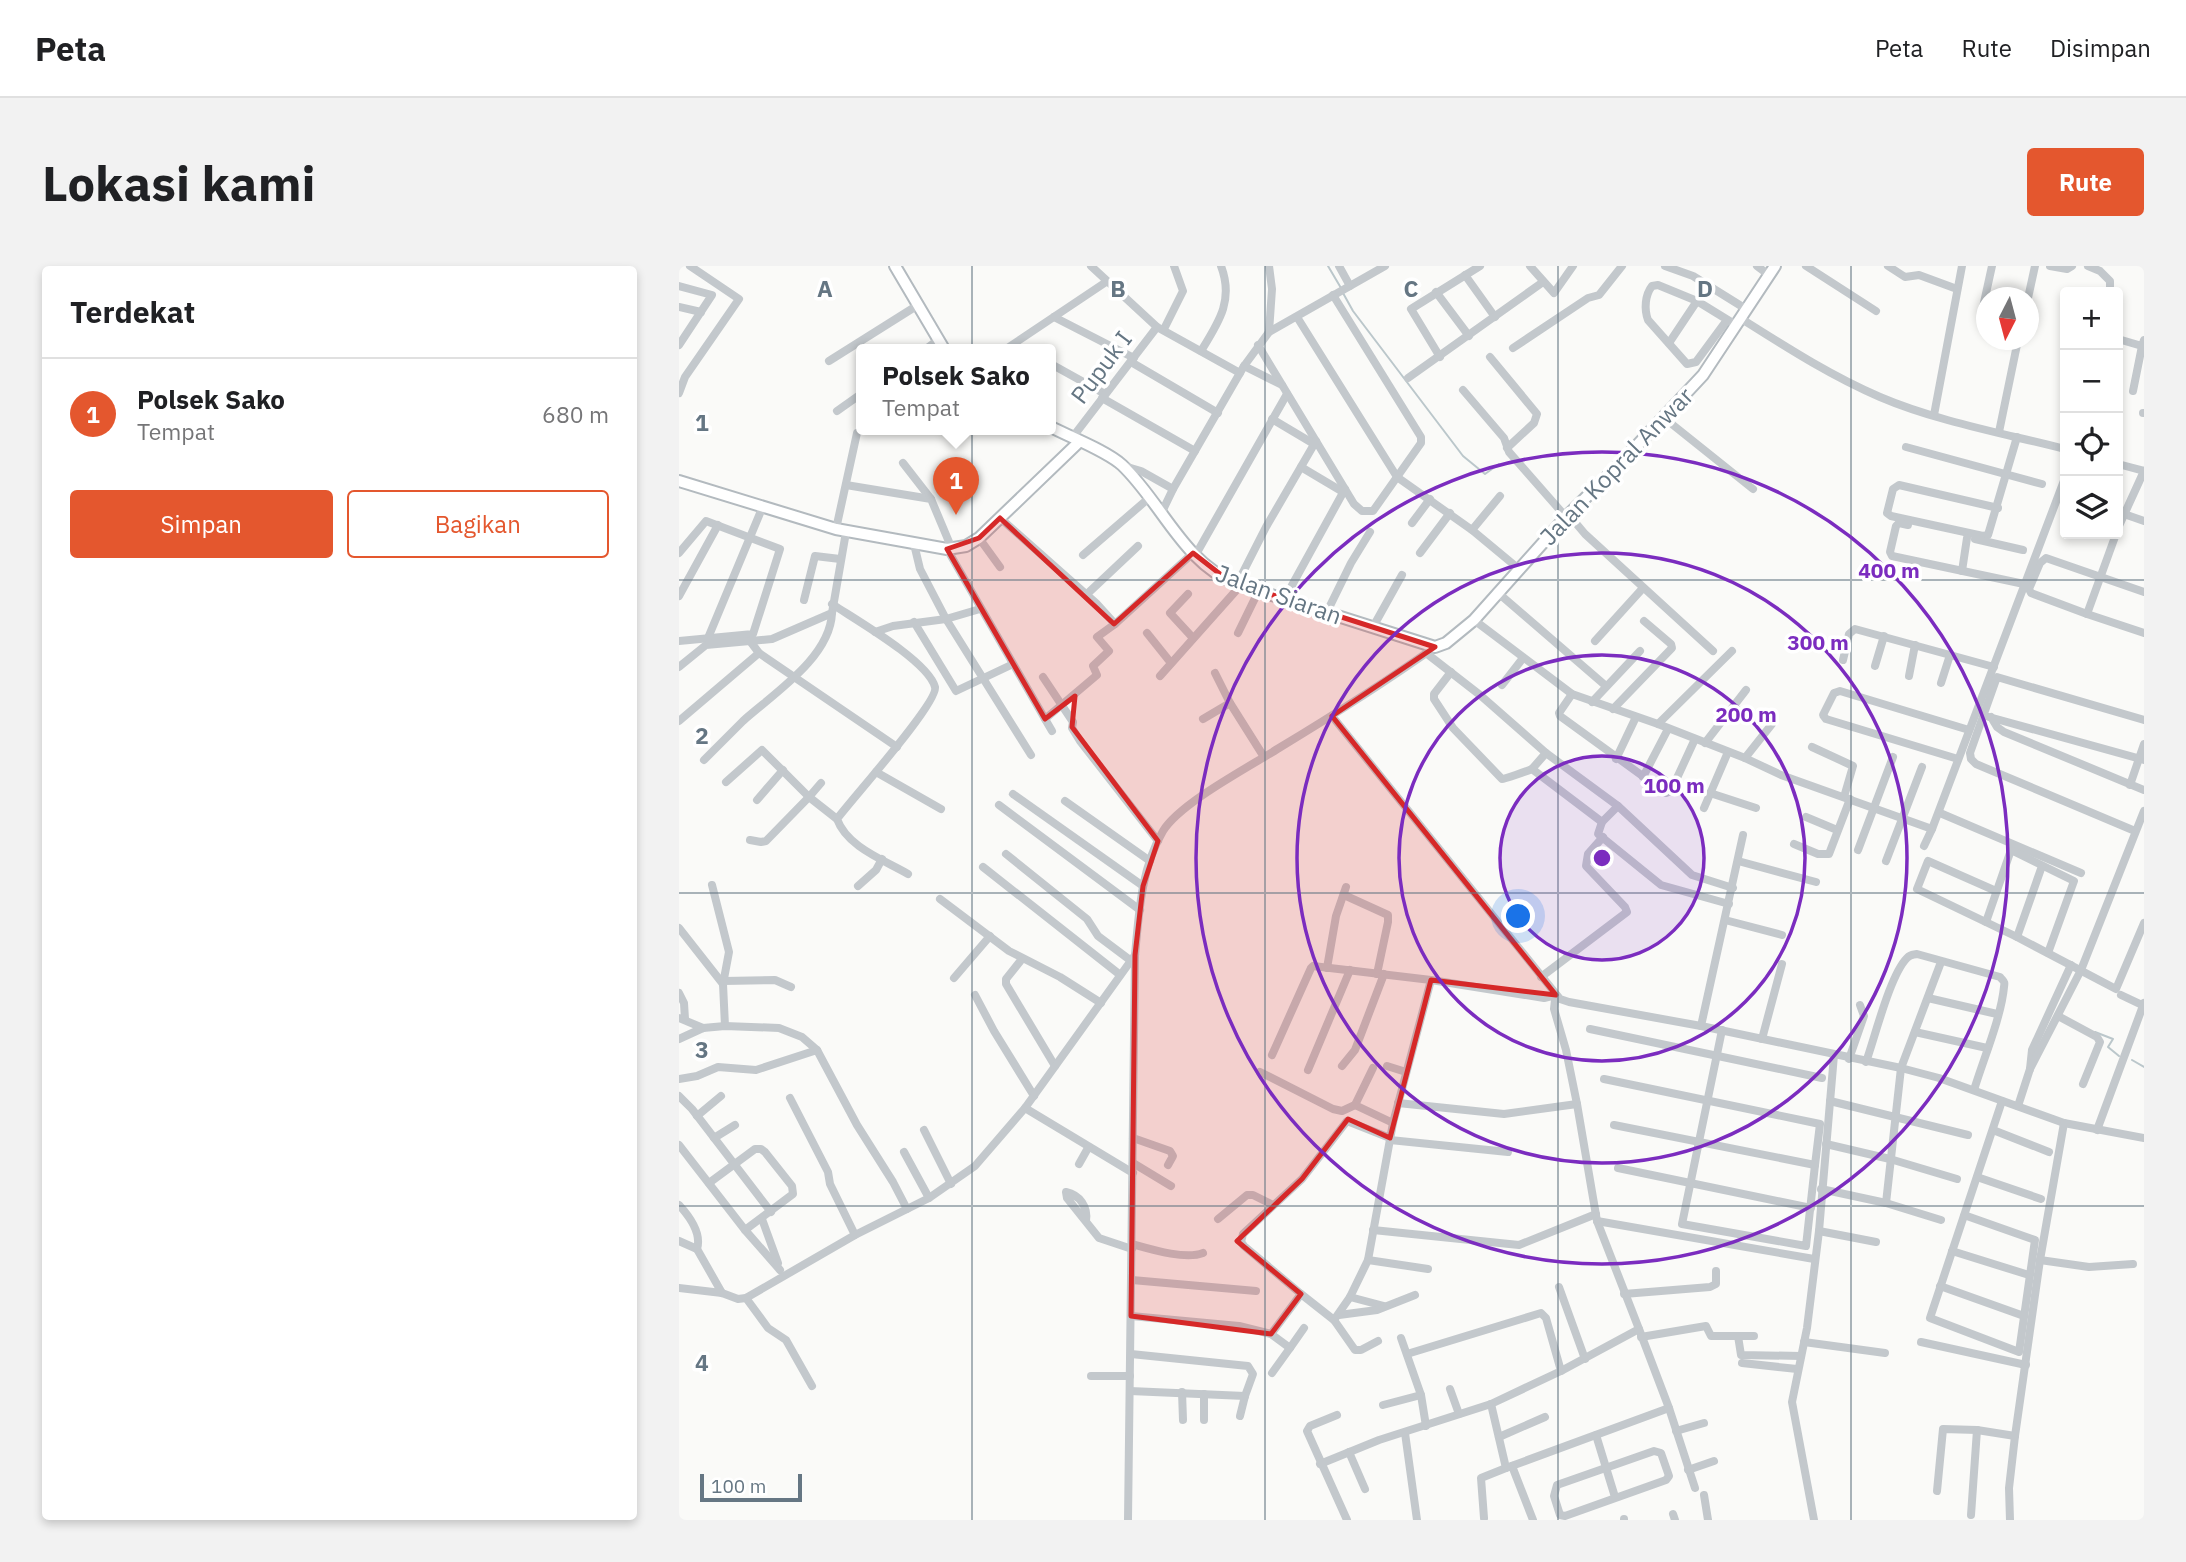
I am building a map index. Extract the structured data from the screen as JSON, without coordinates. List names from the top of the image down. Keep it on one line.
{"streets":{"street":["Pupuk I","Jalan Kopral Anwar","Jalan Siaran"]},"crossings":[["Pupuk I","Jalan Siaran"],["Jalan Kopral Anwar","Jalan Siaran"]],"scale_bar":"100 m","north":"bottom","page":{"header":"Peta","nav":["Peta","Rute","Disimpan"],"buttons":["Rute",["Simpan","Bagikan"]],"title":"Lokasi kami","heading":"Terdekat","map_buttons":["+","−"],"popup":["Polsek Sako","Tempat"],"list":[{"mark":"1","name":"Polsek Sako","note":"Tempat","value":"680 m"}],"pins":"1","scale":"100 m"},"grid":{"columns":["A","B","C","D"],"rows":["1","2","3","4"]},"rings":["400 m","300 m","200 m","100 m"]}
